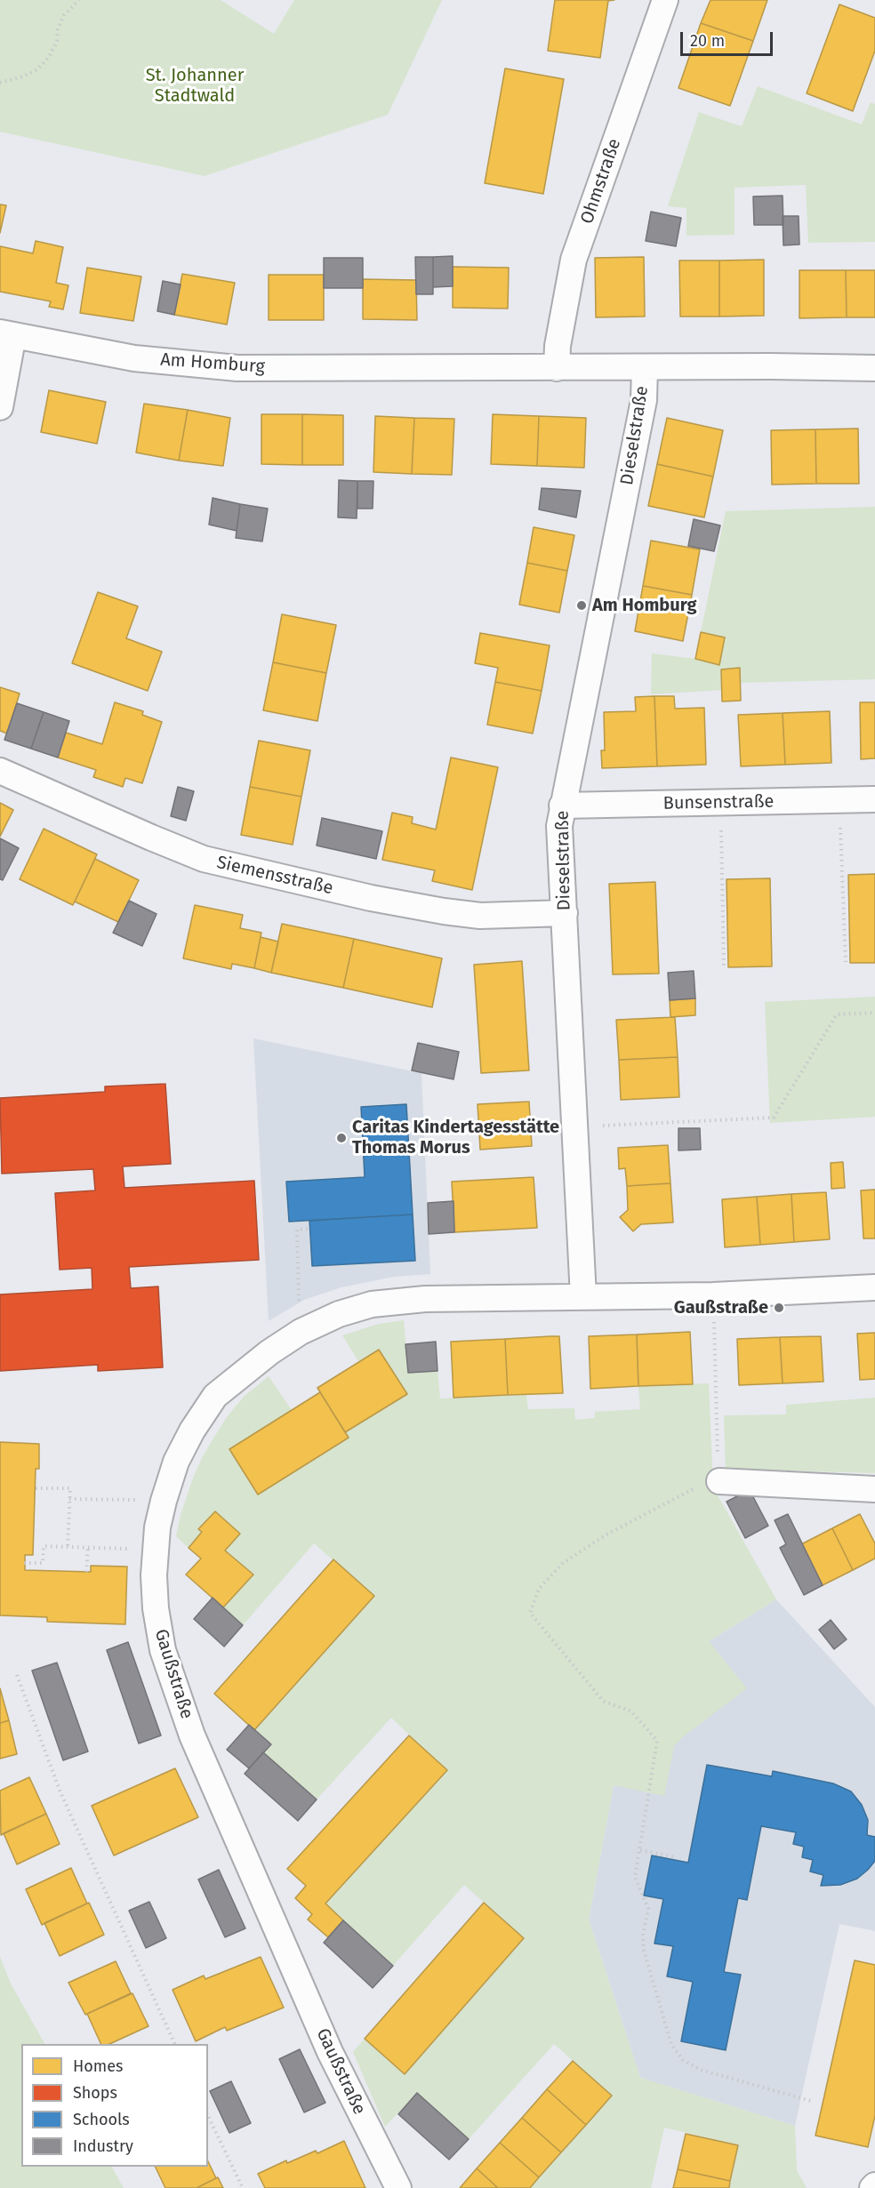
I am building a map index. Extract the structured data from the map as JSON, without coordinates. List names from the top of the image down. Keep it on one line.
{"streets":{"street":["Ohmstraße","Am Homburg","Dieselstraße","Bunsenstraße","Siemensstraße","Gaußstraße"]},"crossings":[["Ohmstraße","Am Homburg"],["Am Homburg","Dieselstraße"],["Dieselstraße","Bunsenstraße"],["Dieselstraße","Siemensstraße"],["Dieselstraße","Gaußstraße"]],"parks":["St. Johanner Stadtwald"],"places":["Am Homburg","Caritas Kindertagesstätte Thomas Morus","Gaußstraße"],"legend":["Homes","Shops","Schools","Industry"],"scale_bar":"20 m"}
